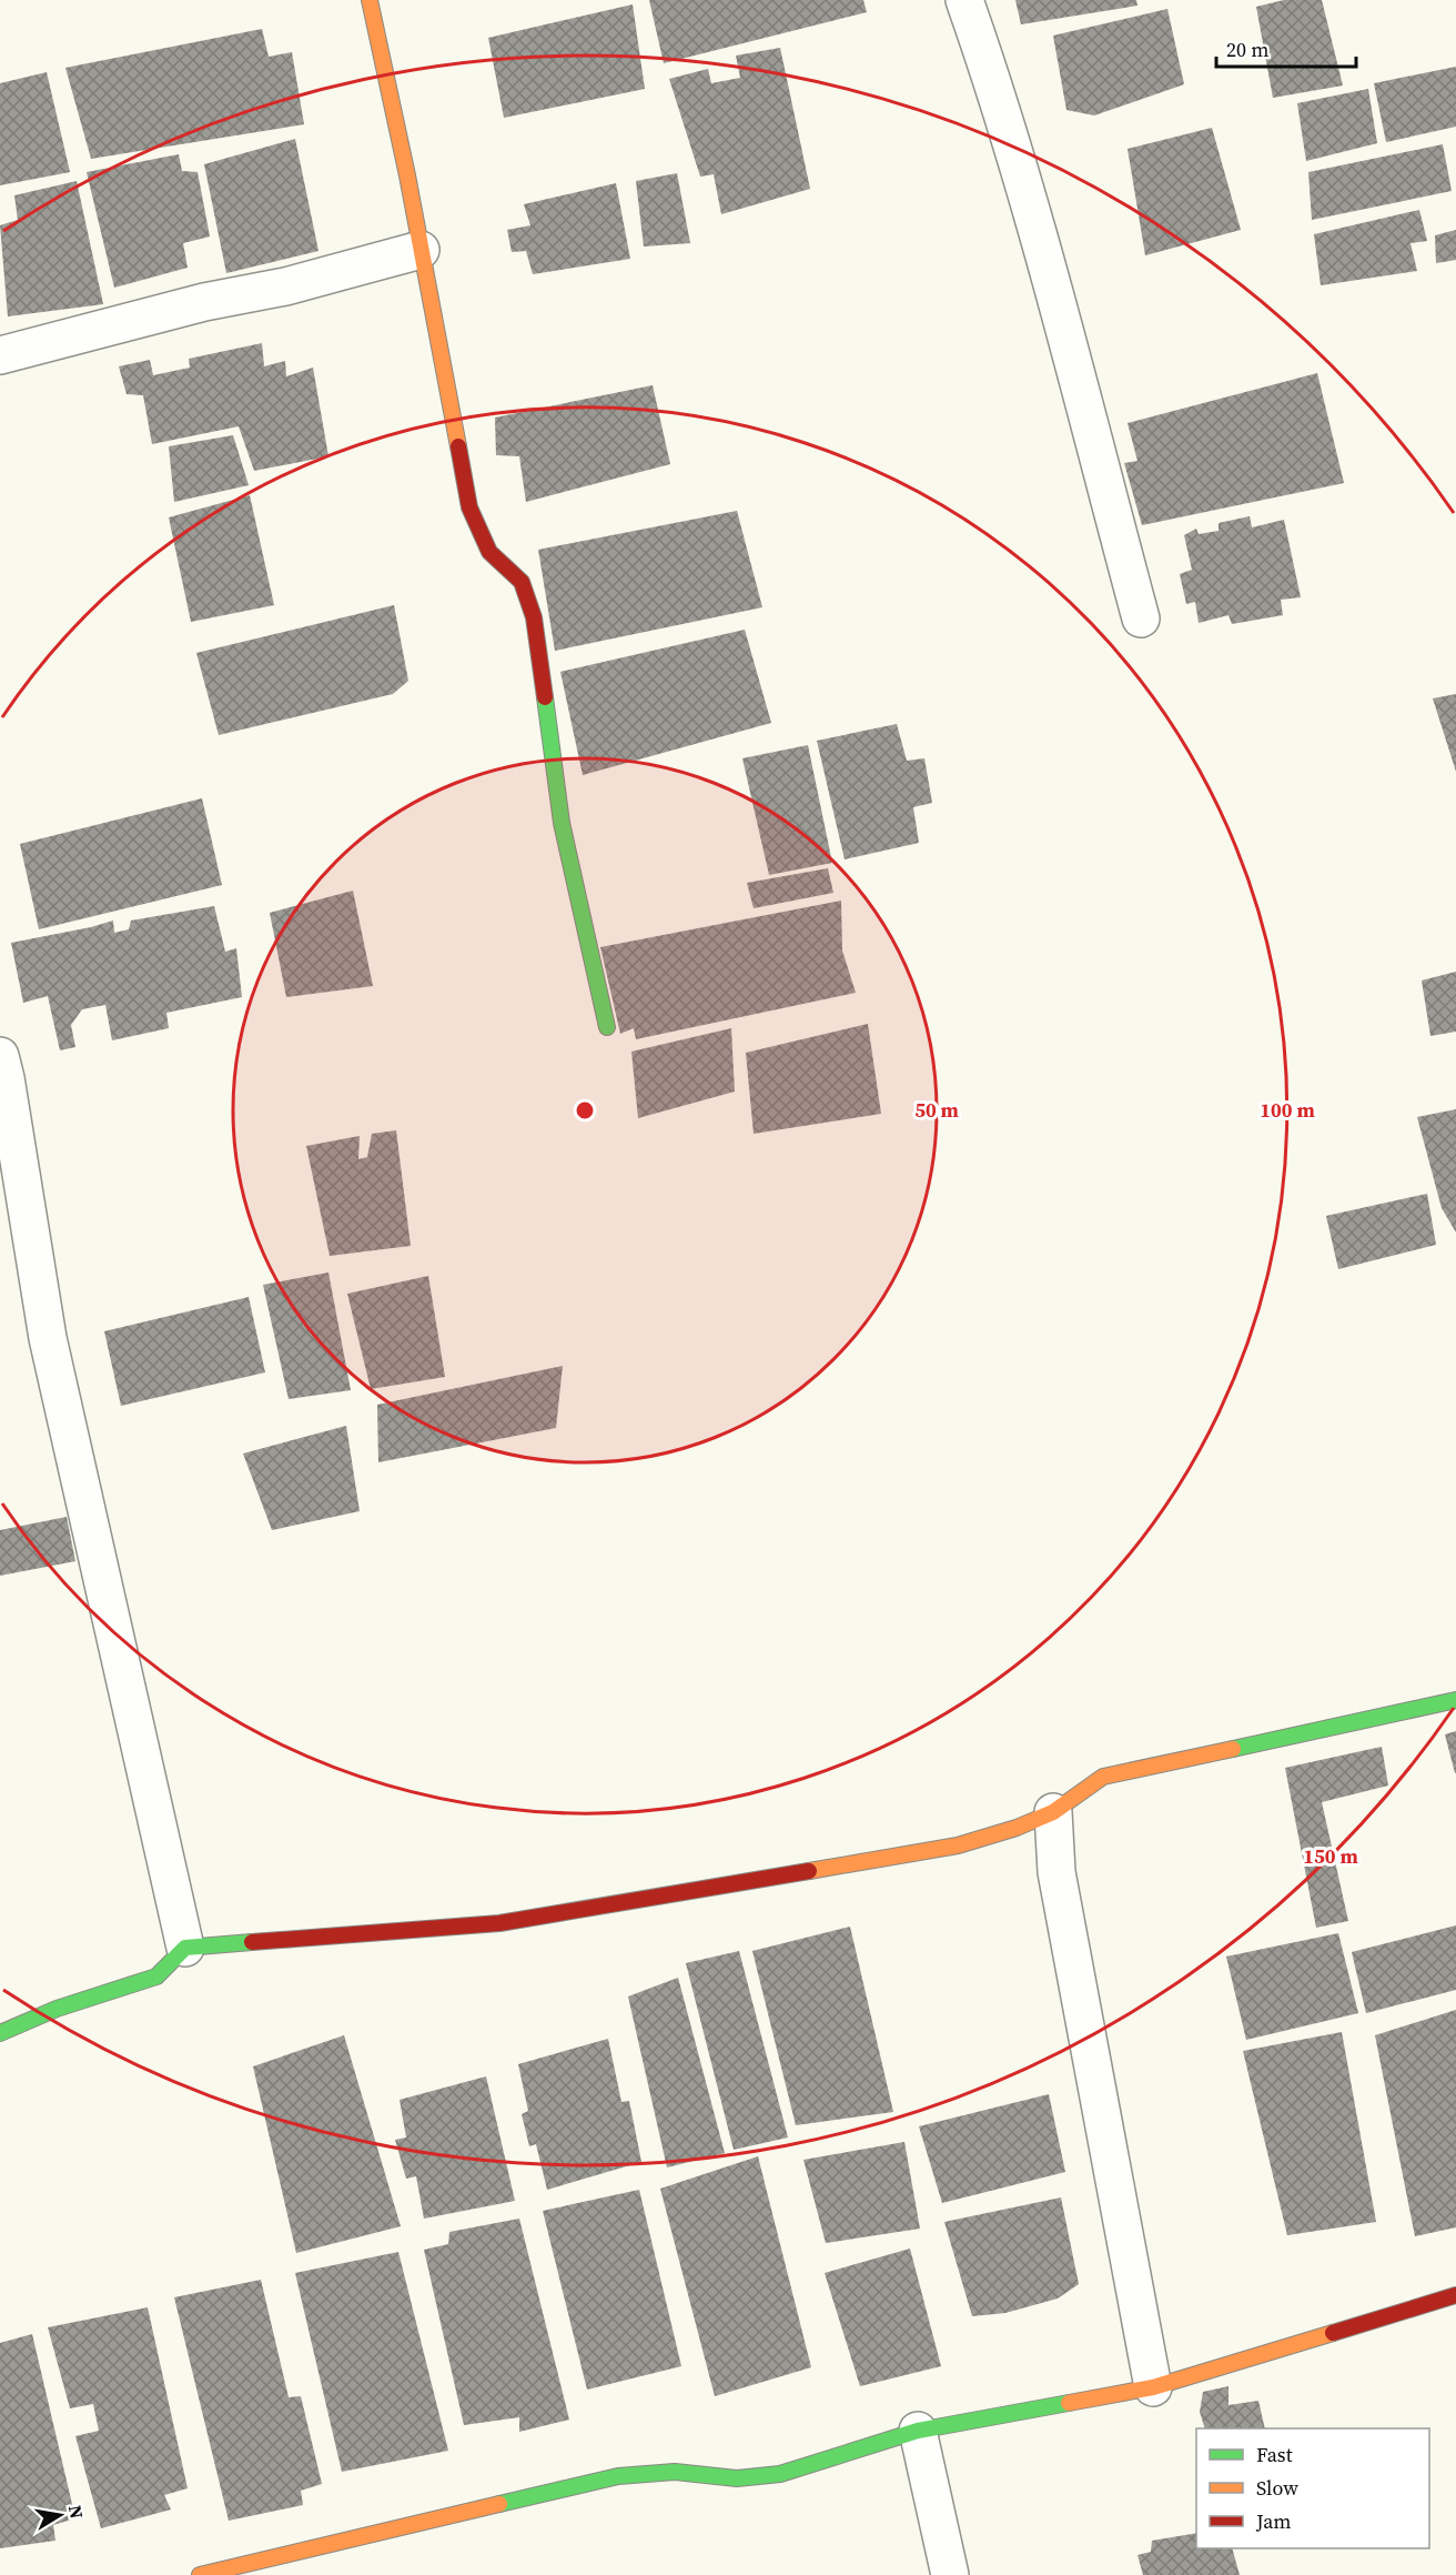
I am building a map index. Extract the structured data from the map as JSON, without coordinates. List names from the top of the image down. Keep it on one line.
{"legend":["Fast","Slow","Jam"],"scale_bar":"20 m","north":"right","rings":["50 m","100 m","150 m"]}
